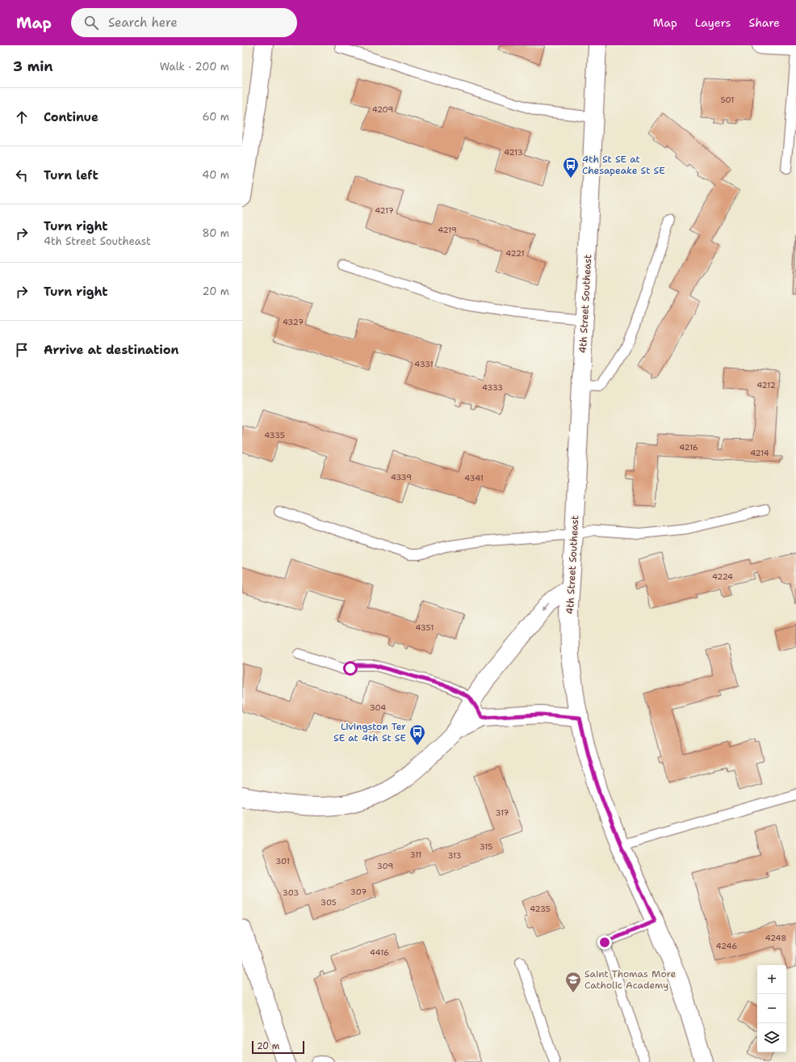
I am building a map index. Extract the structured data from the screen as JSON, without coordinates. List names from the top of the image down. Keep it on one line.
{"streets":{"street":["4th Street Southeast"]},"places":{"bus stop":["4th St SE at Chesapeake St SE","Livingston Ter SE at 4th St SE"],"school or university":["Saint Thomas More Catholic Academy"]},"house_numbers":["501","4209","4213","4217","4219","4221","4327","4331","4212","4333","4335","4216","4214","4339","4341","4224","4351","304","317","315","311","313","301","309","307","303","305","4235","4248","4246","4416"],"scale_bar":"20 m","page":{"header":"Map","search":"Search here","nav":["Map","Layers","Share"],"heading":["3 min","Walk · 200 m"],"list":[["Continue","60 m"],["Turn left","40 m"],["Turn right","4th Street Southeast","80 m"],["Turn right","20 m"],"Arrive at destination"],"map_buttons":["+","−"],"scale":"20 m"}}
